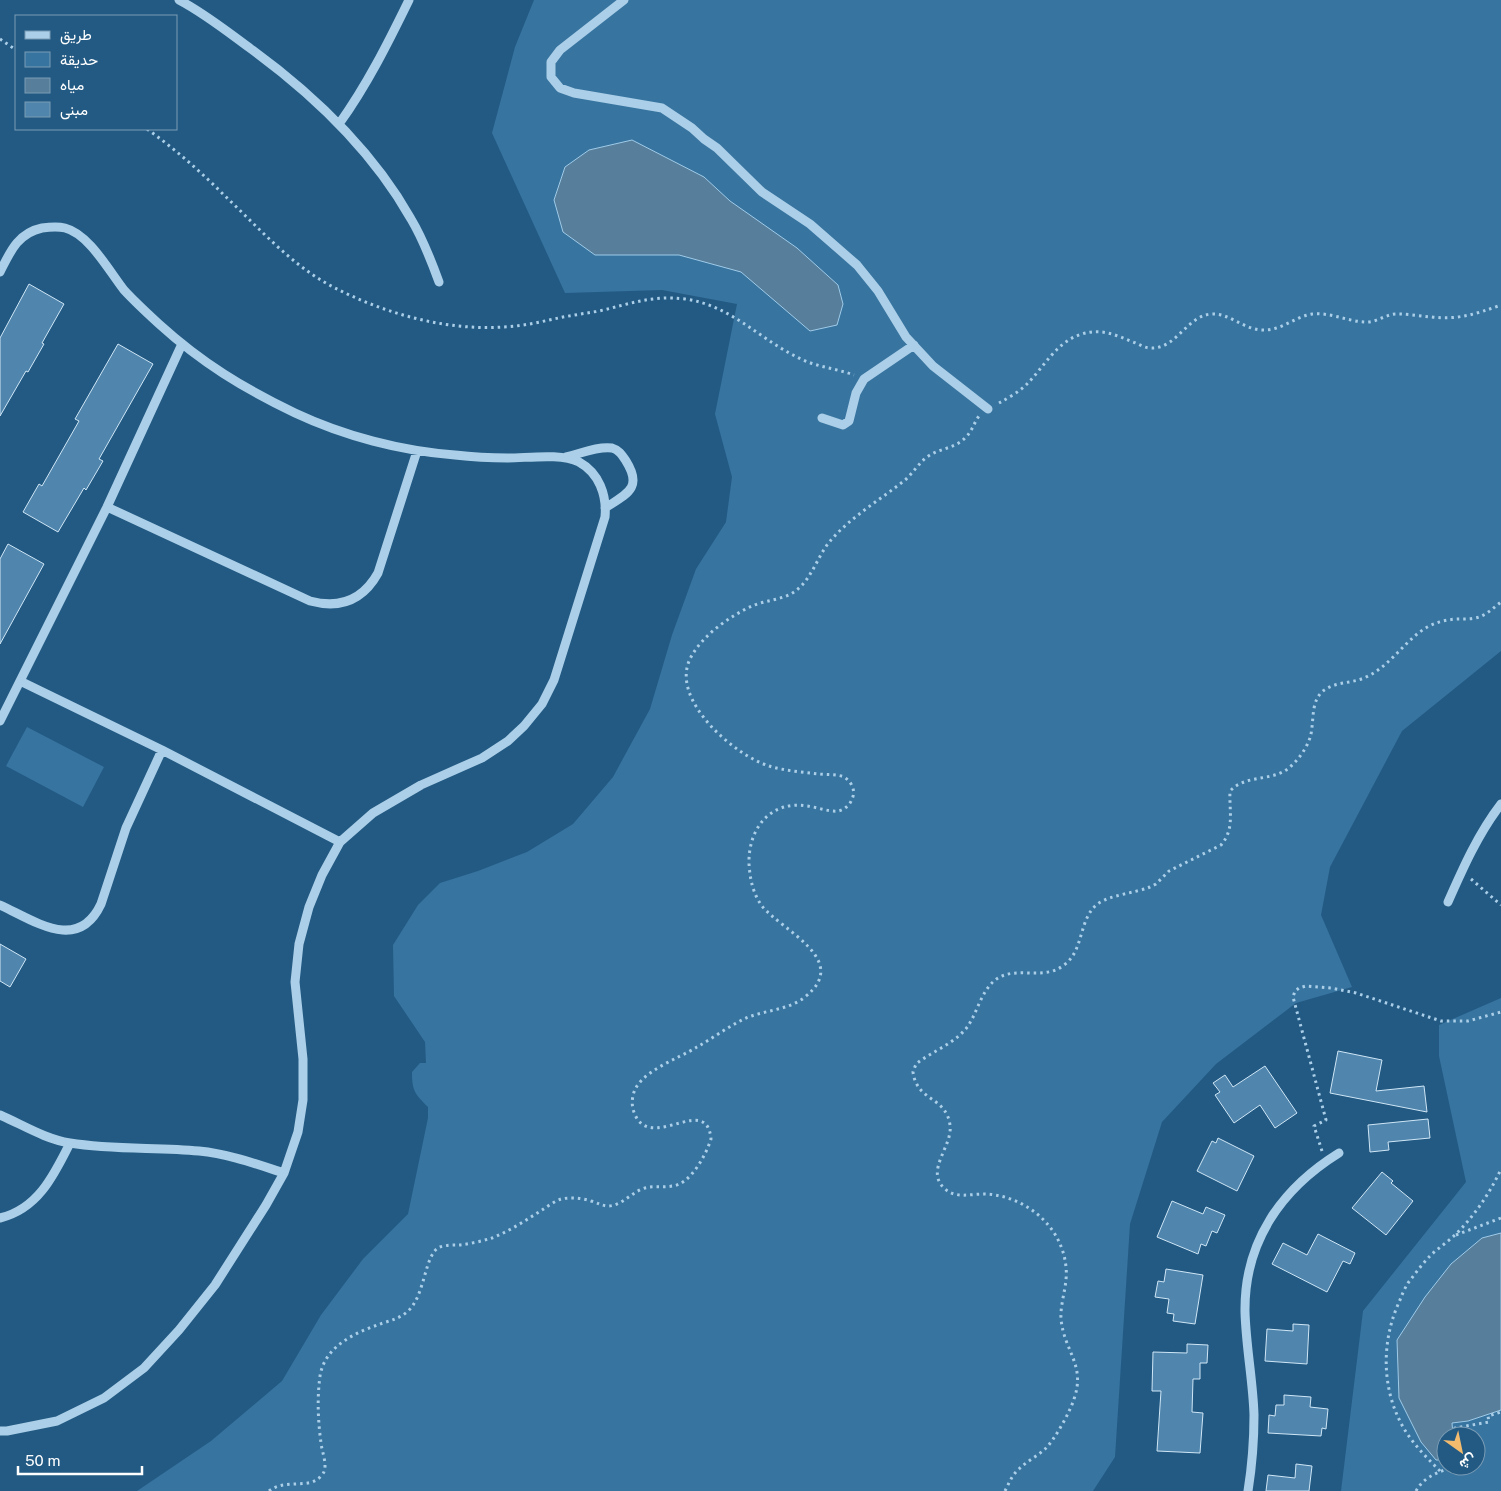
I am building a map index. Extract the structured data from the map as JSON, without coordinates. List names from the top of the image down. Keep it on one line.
{"legend":["طريق","حديقة","مياه","مبنى"],"scale_bar":"50 m","north":"bottom right"}
